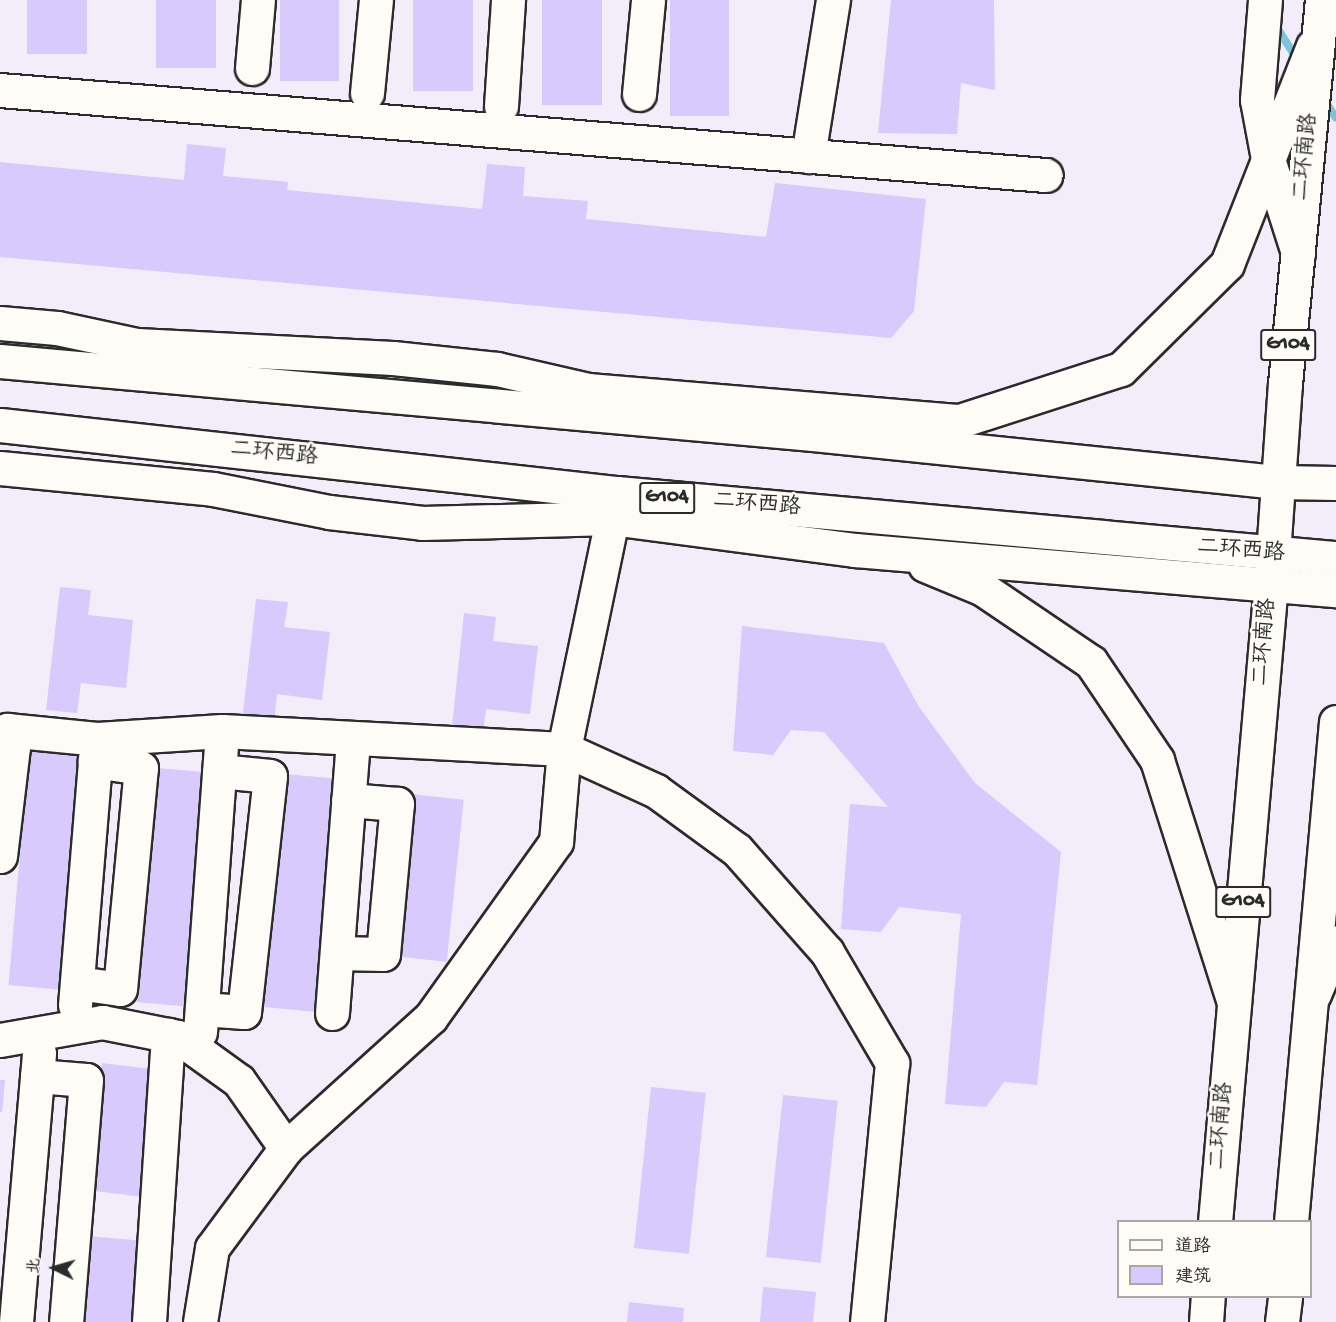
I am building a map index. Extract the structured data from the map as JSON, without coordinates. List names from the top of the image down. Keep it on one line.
{"streets":{"main road":["二环南路","G104","二环西路"]},"crossings":[["二环南路","二环西路"]],"legend":["道路","建筑"],"north":"left"}
